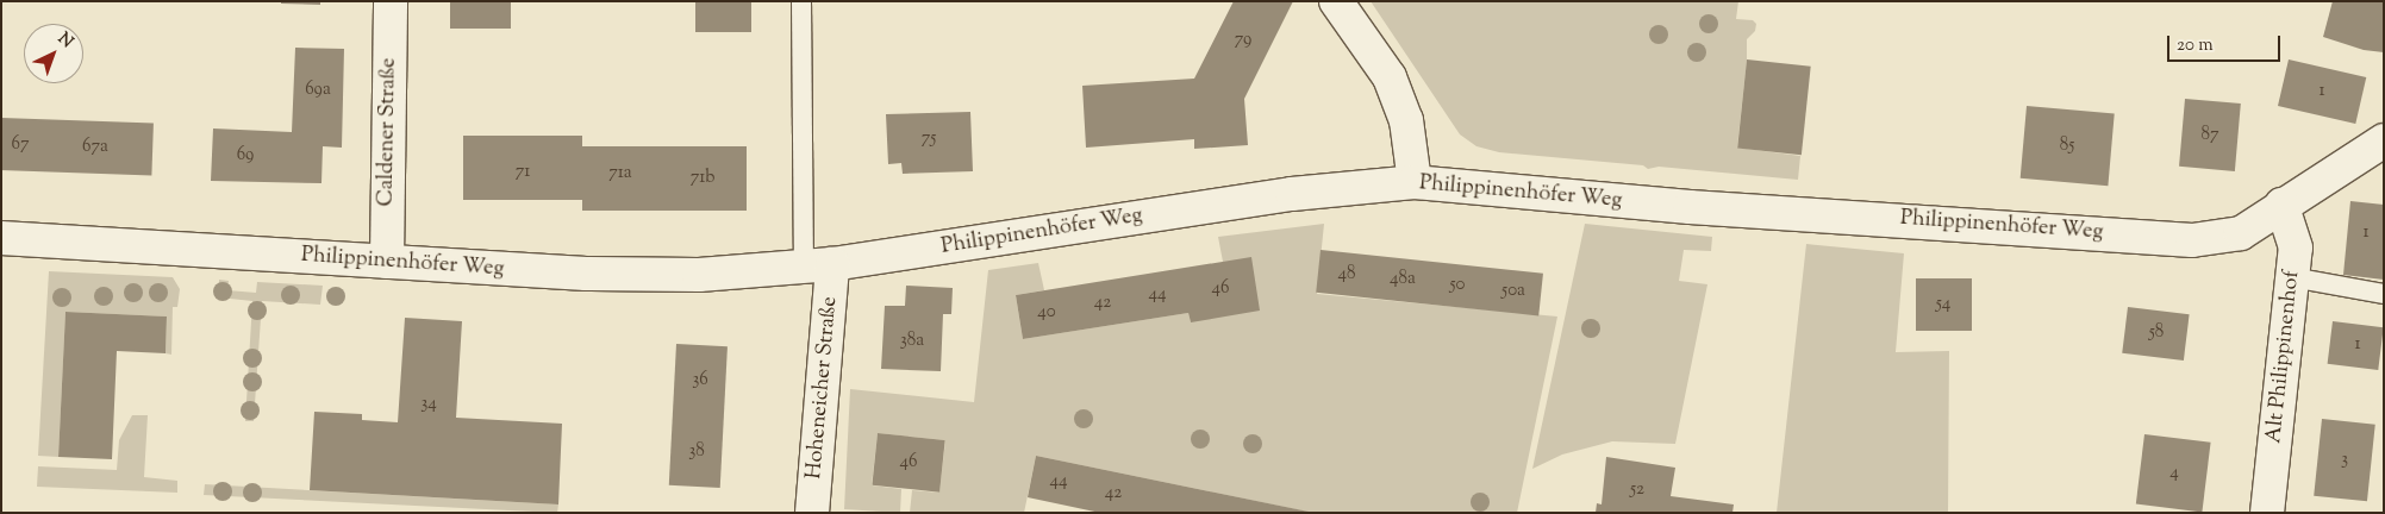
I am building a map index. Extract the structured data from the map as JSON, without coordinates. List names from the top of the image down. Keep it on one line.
{"streets":{"street":["Caldener Straße","Philippinenhöfer Weg","Alt Philippinenhof","Hoheneicher Straße"]},"crossings":[["Caldener Straße","Philippinenhöfer Weg"],["Philippinenhöfer Weg","Alt Philippinenhof"],["Philippinenhöfer Weg","Hoheneicher Straße"]],"house_numbers":["79","69a","1","87","75","67","85","67a","69","71","71a","71b","1","48","48a","50","46","50a","44","42","54","40","58","38a","1","36","34","38","3","46","4","44","52","42"],"scale_bar":"20 m","north":"top right"}
